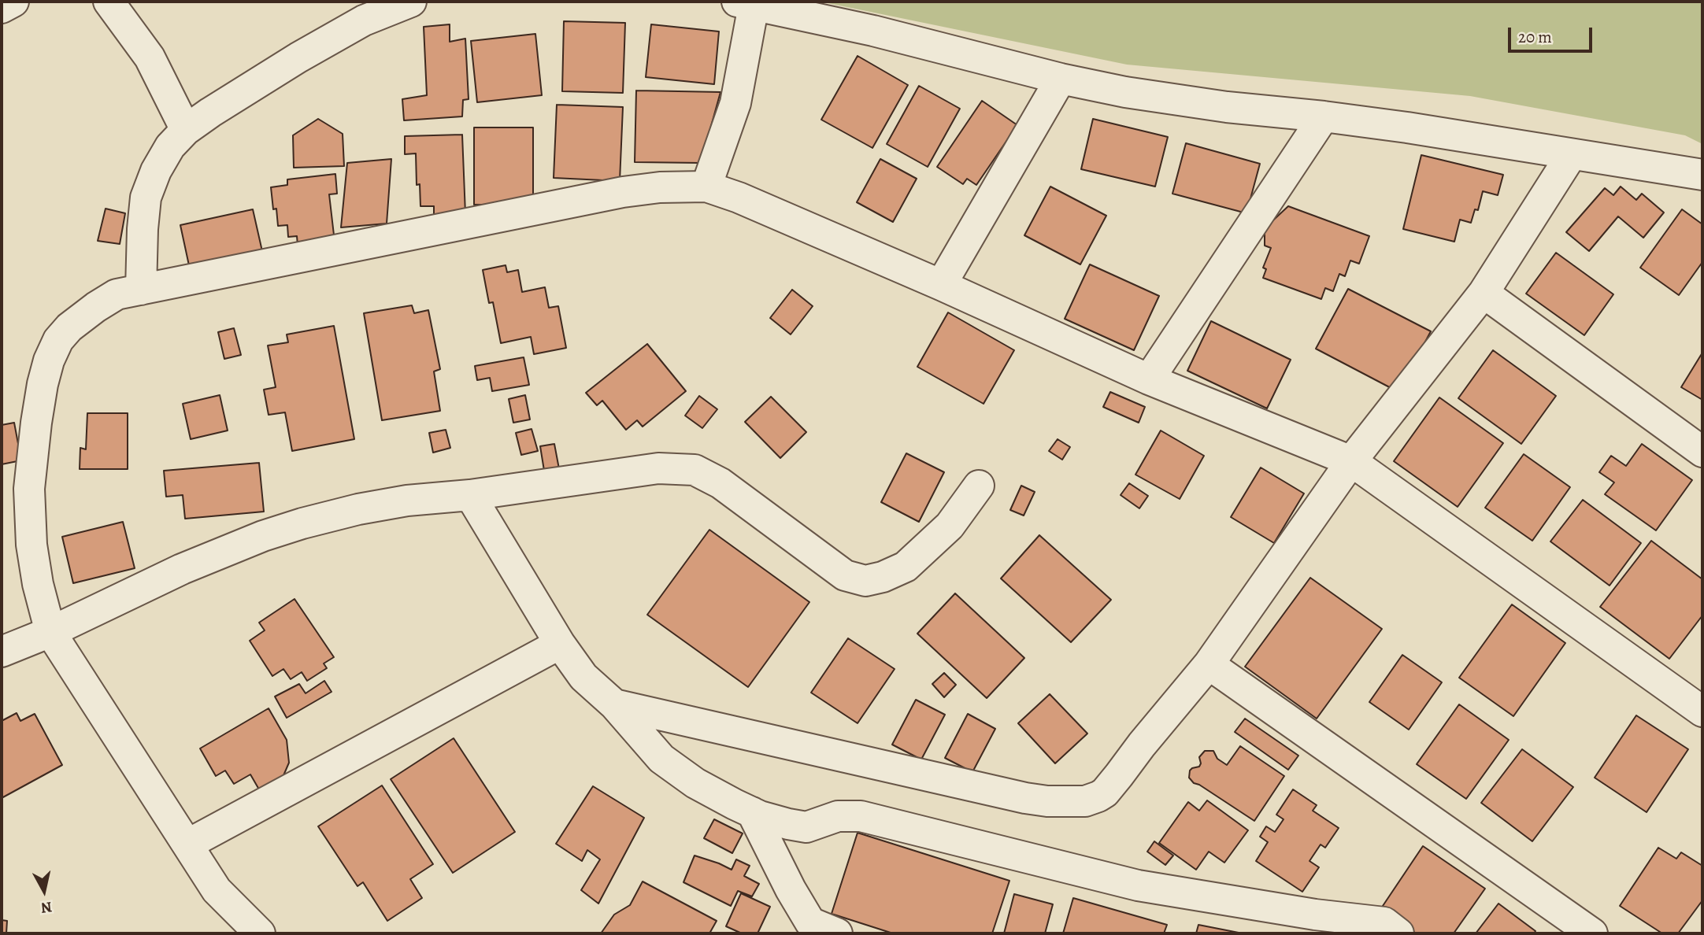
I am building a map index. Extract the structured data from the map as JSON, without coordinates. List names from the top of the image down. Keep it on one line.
{"scale_bar":"20 m","north":"bottom"}
